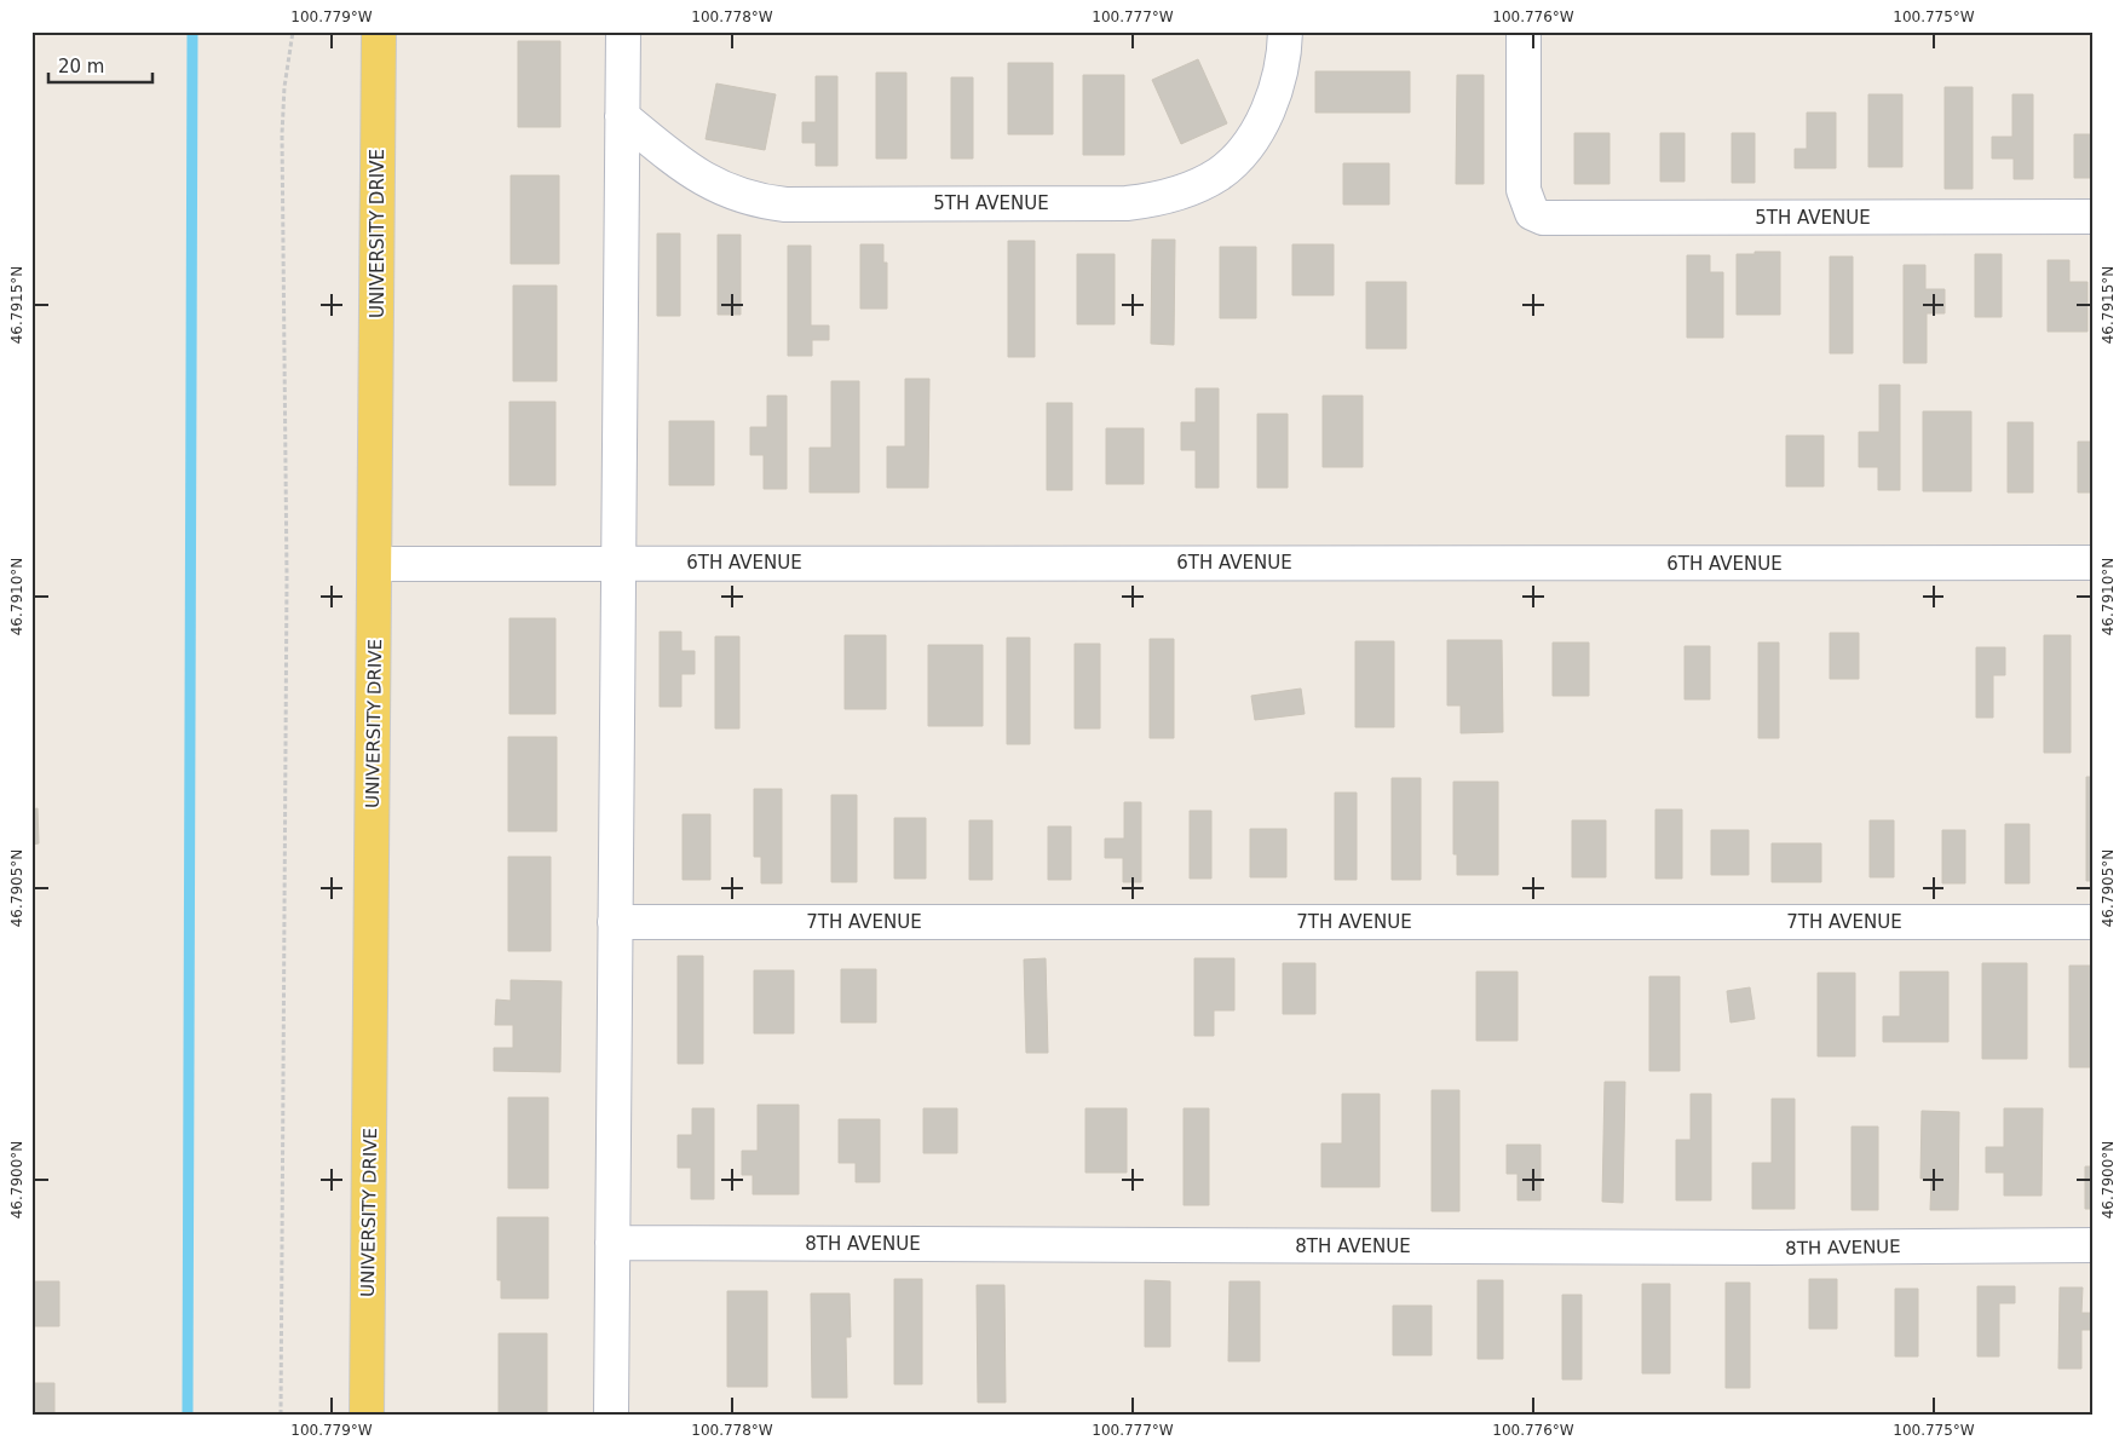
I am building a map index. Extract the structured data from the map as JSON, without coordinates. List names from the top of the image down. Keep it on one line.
{"streets":{"main road":["UNIVERSITY DRIVE"],"street":["5TH AVENUE","6TH AVENUE","7TH AVENUE","8TH AVENUE"]},"crossings":[["UNIVERSITY DRIVE","6TH AVENUE"]],"scale_bar":"20 m","coordinates":["100.779°W","100.778°W","100.777°W","100.776°W","100.775°W","46.7915°N","46.7910°N","46.7905°N","46.7900°N"]}
